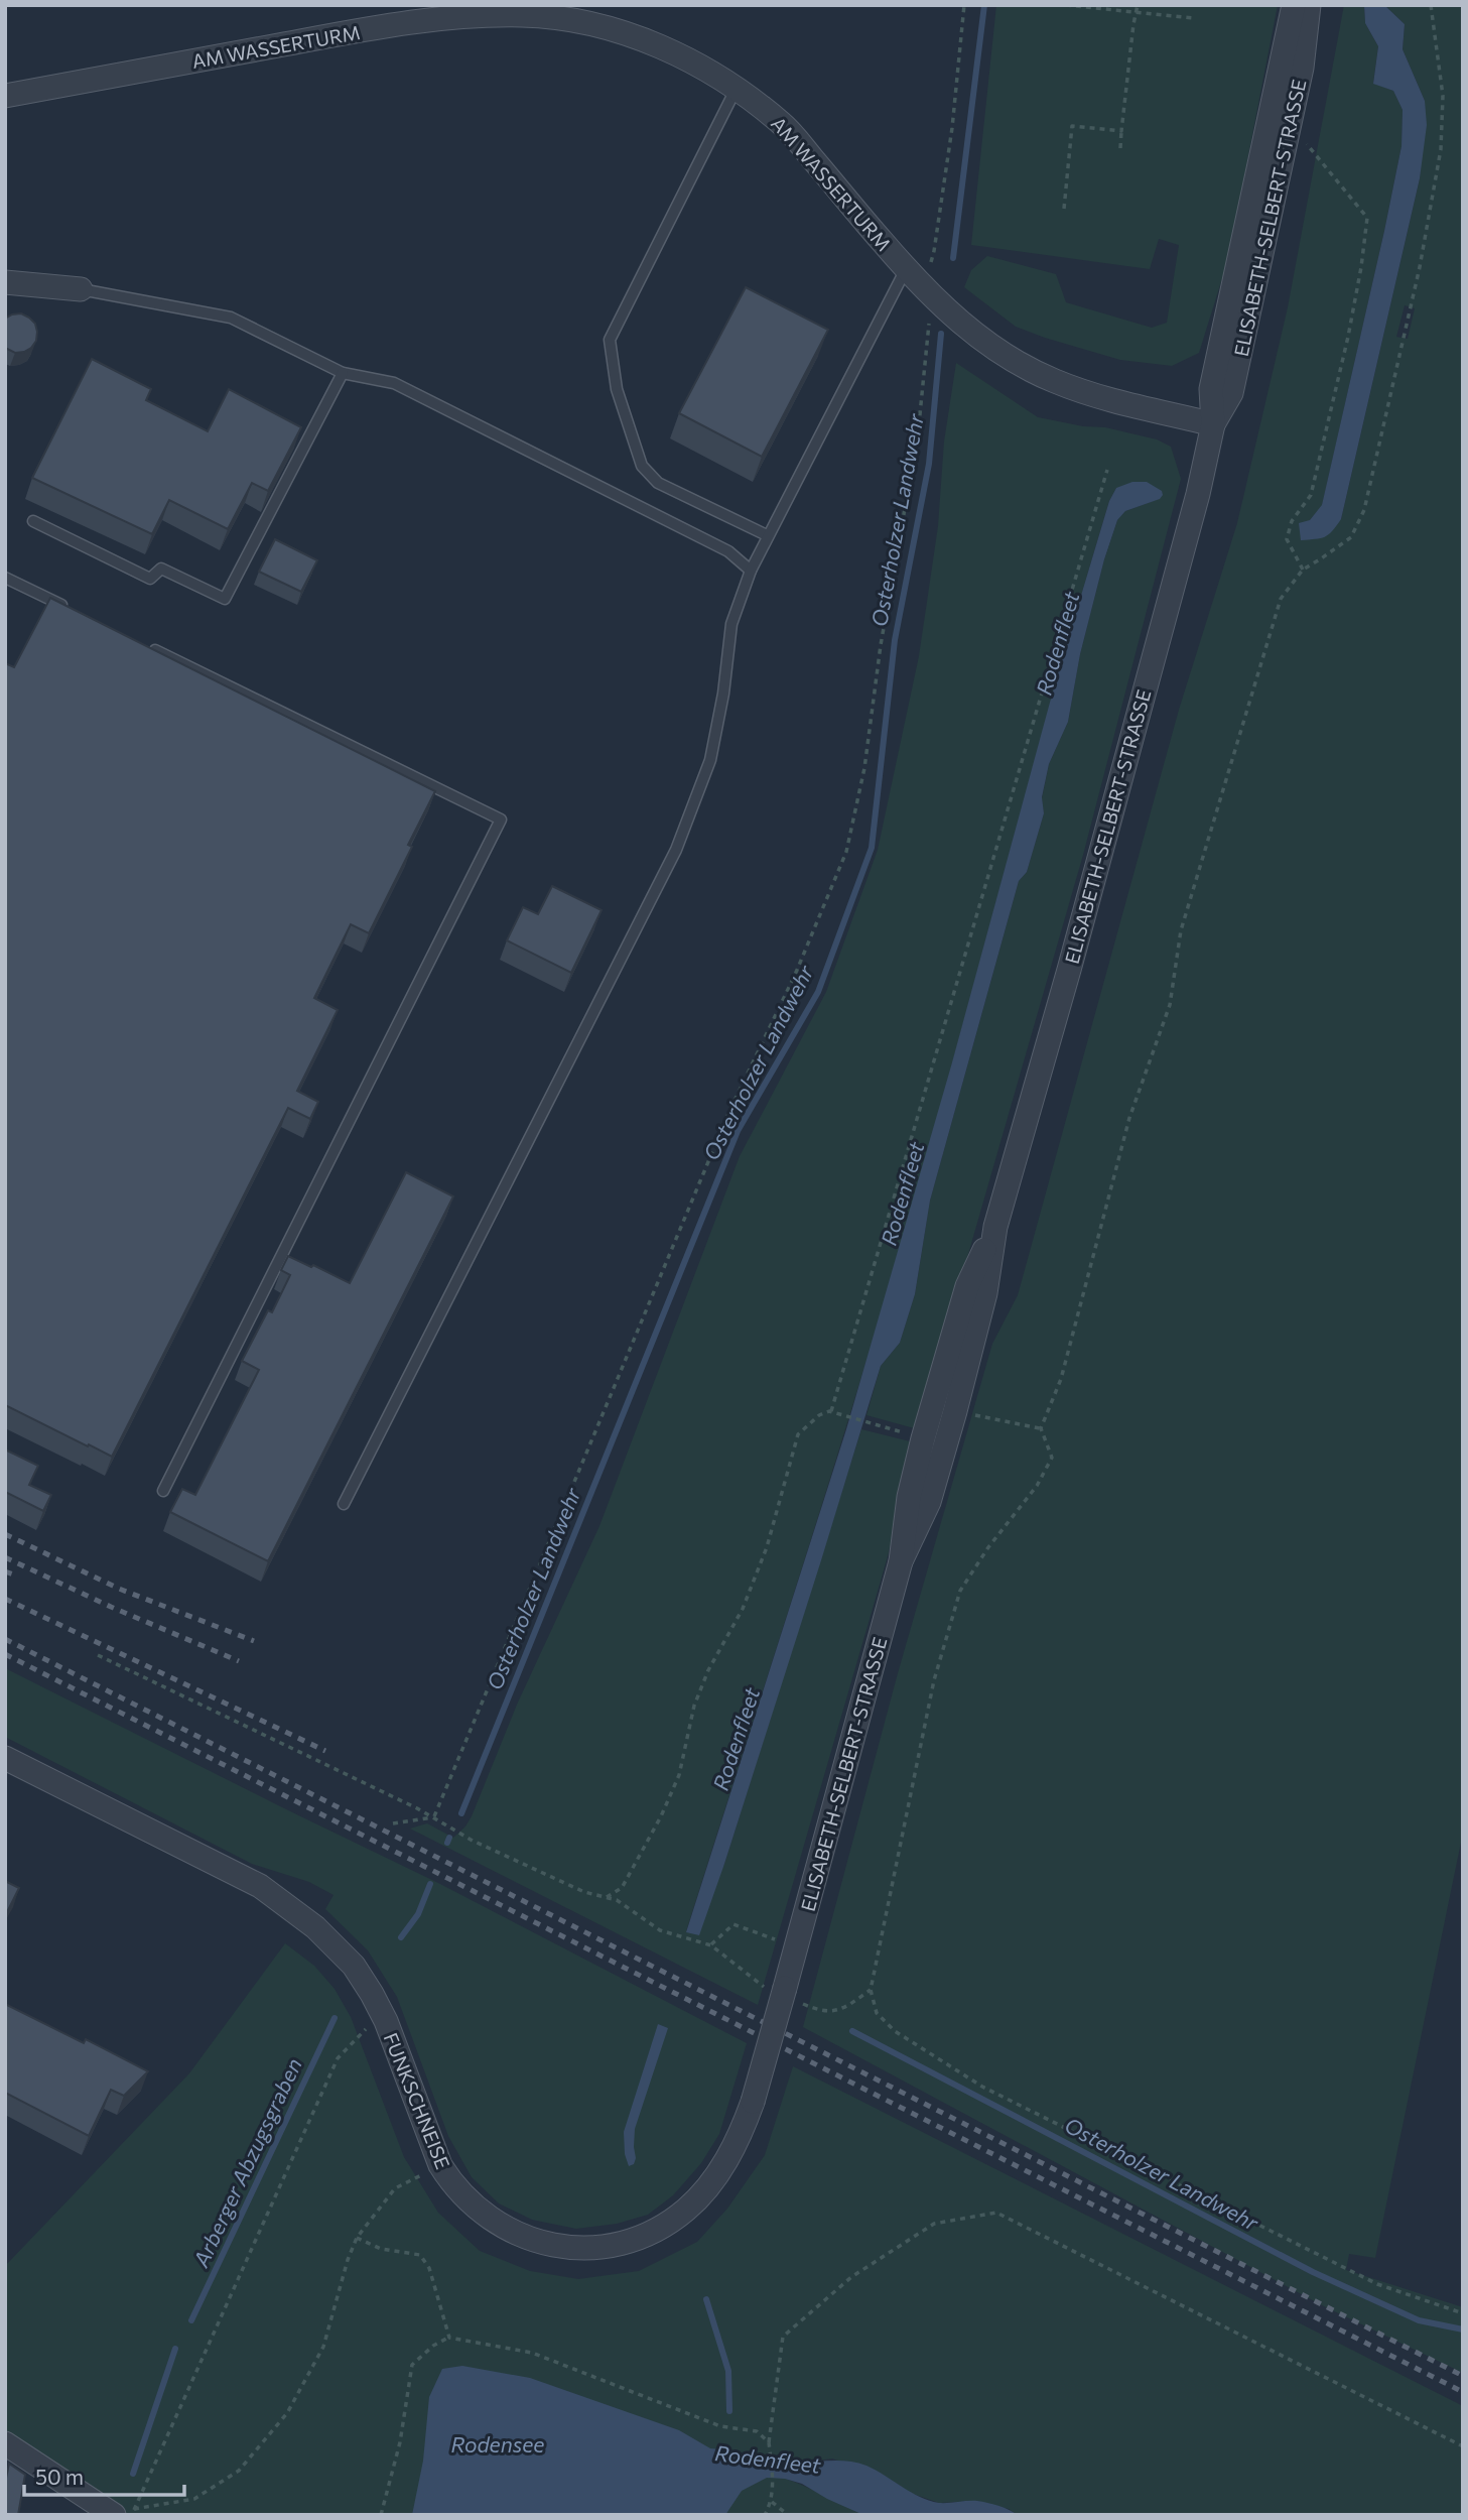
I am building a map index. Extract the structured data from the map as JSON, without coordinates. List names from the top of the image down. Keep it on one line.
{"streets":{"street":["AM WASSERTURM","ELISABETH-SELBERT-STRASSE","FUNKSCHNEISE"]},"crossings":[["AM WASSERTURM","ELISABETH-SELBERT-STRASSE"],["ELISABETH-SELBERT-STRASSE","FUNKSCHNEISE"]],"water":["Osterholzer Landwehr","Rodenfleet","Arberger Abzugsgraben","Rodensee"],"scale_bar":"50 m"}
